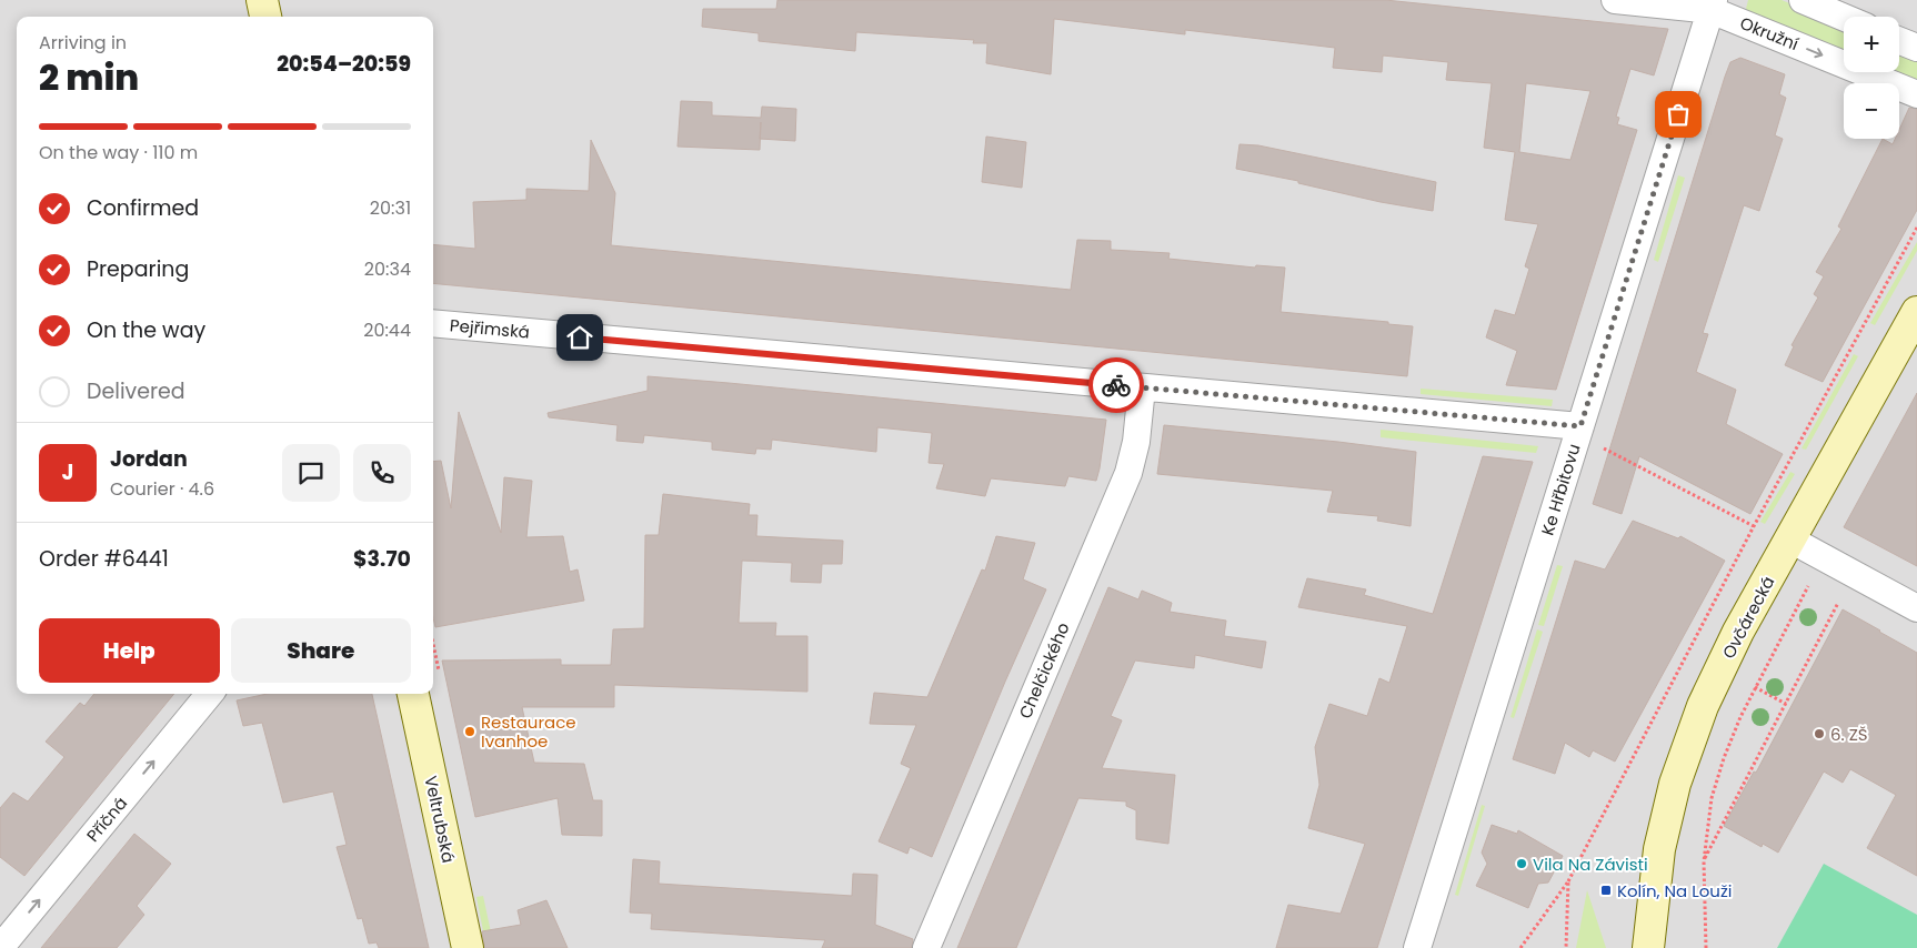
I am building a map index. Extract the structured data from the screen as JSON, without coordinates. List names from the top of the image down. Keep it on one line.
{"streets":{"main road":["Ovčárecká","Veltrubská"],"street":["Okružní","Pejřimská","Ke Hřbitovu","Chelčického","Příčná"]},"crossings":[["Okružní","Ke Hřbitovu"],["Pejřimská","Ke Hřbitovu"],["Pejřimská","Chelčického"]],"one_way":["Okružní","Příčná"],"places":{"other":["Restaurace Ivanhoe","6. ZŠ","Vila Na Závisti"],"transit":["Kolín, Na Louži"]},"page":{"map_buttons":["+","−"],"heading":["2 min","Arriving in","20:54–20:59"],"panel":["Jordan","Courier · 4.6","Order #6441","$3.70"],"bar":"On the way · 110 m","list":[["Confirmed","20:31"],["Preparing","20:34"],["On the way","20:44"],"Delivered"],"round":"J","buttons":["Help","Share"]}}
